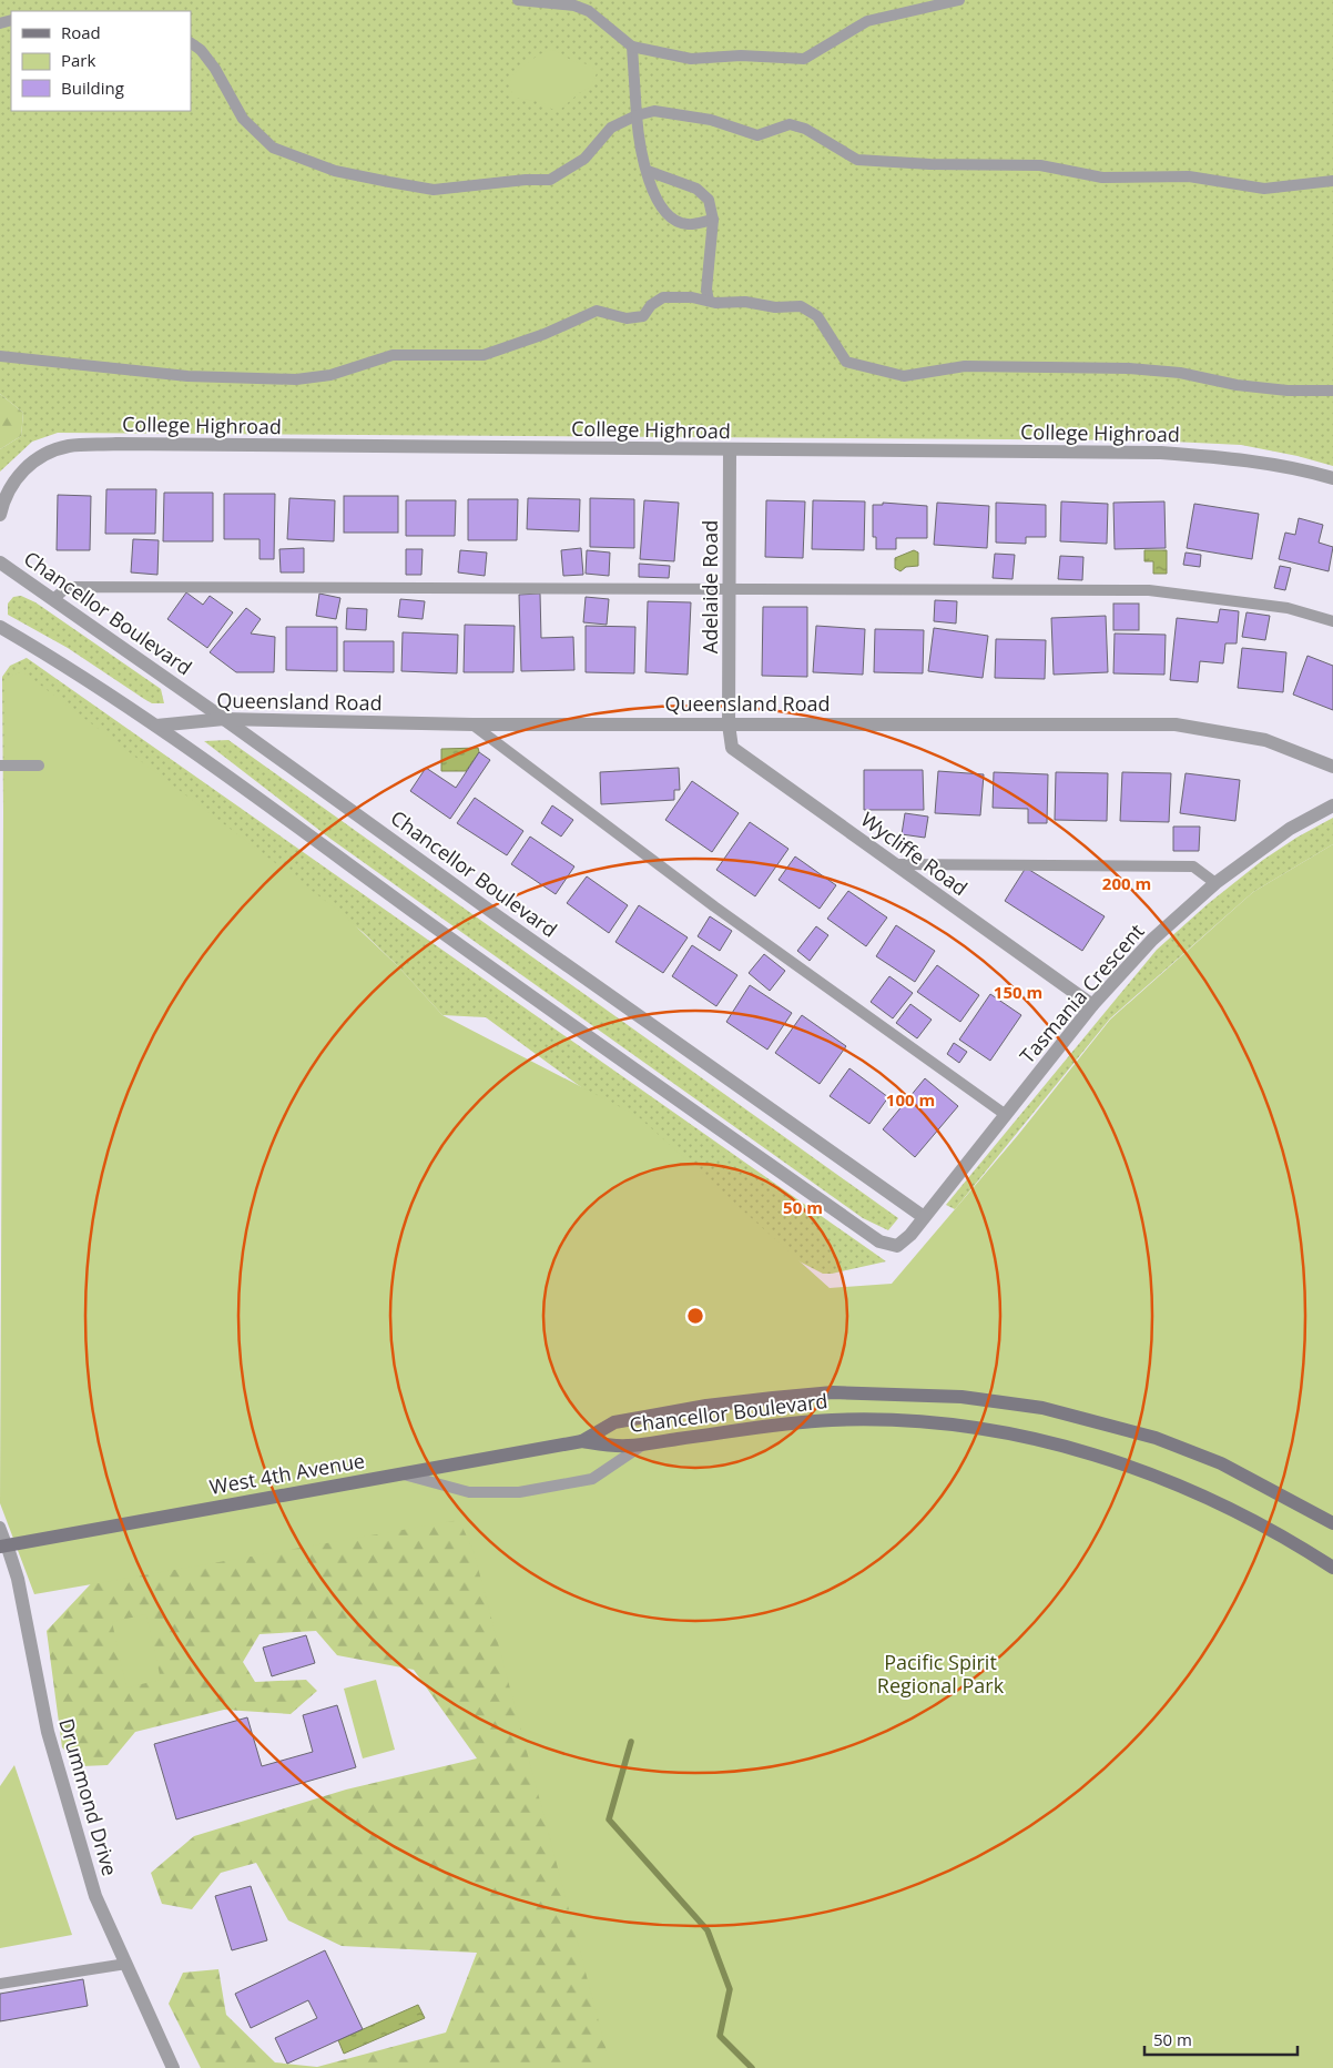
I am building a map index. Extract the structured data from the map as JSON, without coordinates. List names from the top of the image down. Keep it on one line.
{"streets":{"main road":["Chancellor Boulevard","West 4th Avenue"],"street":["College Highroad","Adelaide Road","Queensland Road","Wycliffe Road","Tasmania Crescent","Drummond Drive"]},"crossings":[["College Highroad","Adelaide Road"],["Adelaide Road","Queensland Road"],["Adelaide Road","Wycliffe Road"],["Chancellor Boulevard","Queensland Road"],["Chancellor Boulevard","Tasmania Crescent"],["Chancellor Boulevard","West 4th Avenue"],["Queensland Road","Wycliffe Road"],["Queensland Road","Tasmania Crescent"],["Wycliffe Road","Tasmania Crescent"],["West 4th Avenue","Drummond Drive"]],"parks":["Pacific Spirit Regional Park"],"legend":["Road","Park","Building"],"scale_bar":"50 m","rings":["200 m","150 m","100 m","50 m"]}
